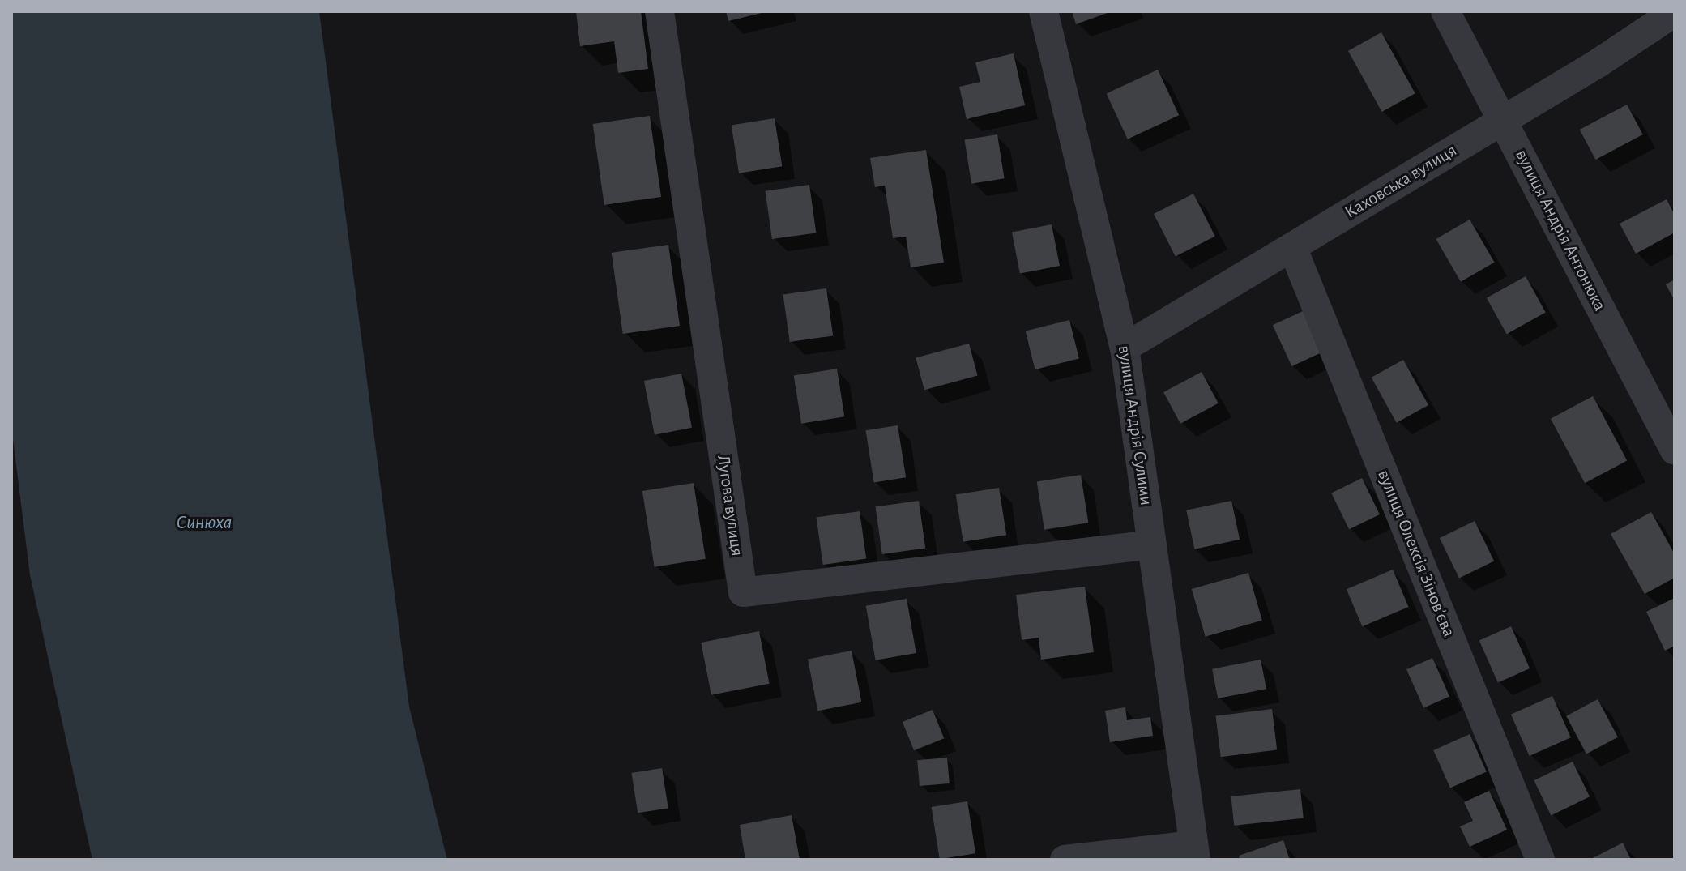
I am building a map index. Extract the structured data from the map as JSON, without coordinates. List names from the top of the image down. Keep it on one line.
{"streets":{"street":["Каховська вулиця","вулиця Андрія Антонюка","вулиця Андрія Сулими","Лугова вулиця","вулиця Олексія Зіновʼєва"]},"crossings":[["Каховська вулиця","вулиця Андрія Антонюка"],["Каховська вулиця","вулиця Андрія Сулими"],["Каховська вулиця","вулиця Олексія Зіновʼєва"],["вулиця Андрія Сулими","Лугова вулиця"]],"water":["Синюха"]}
